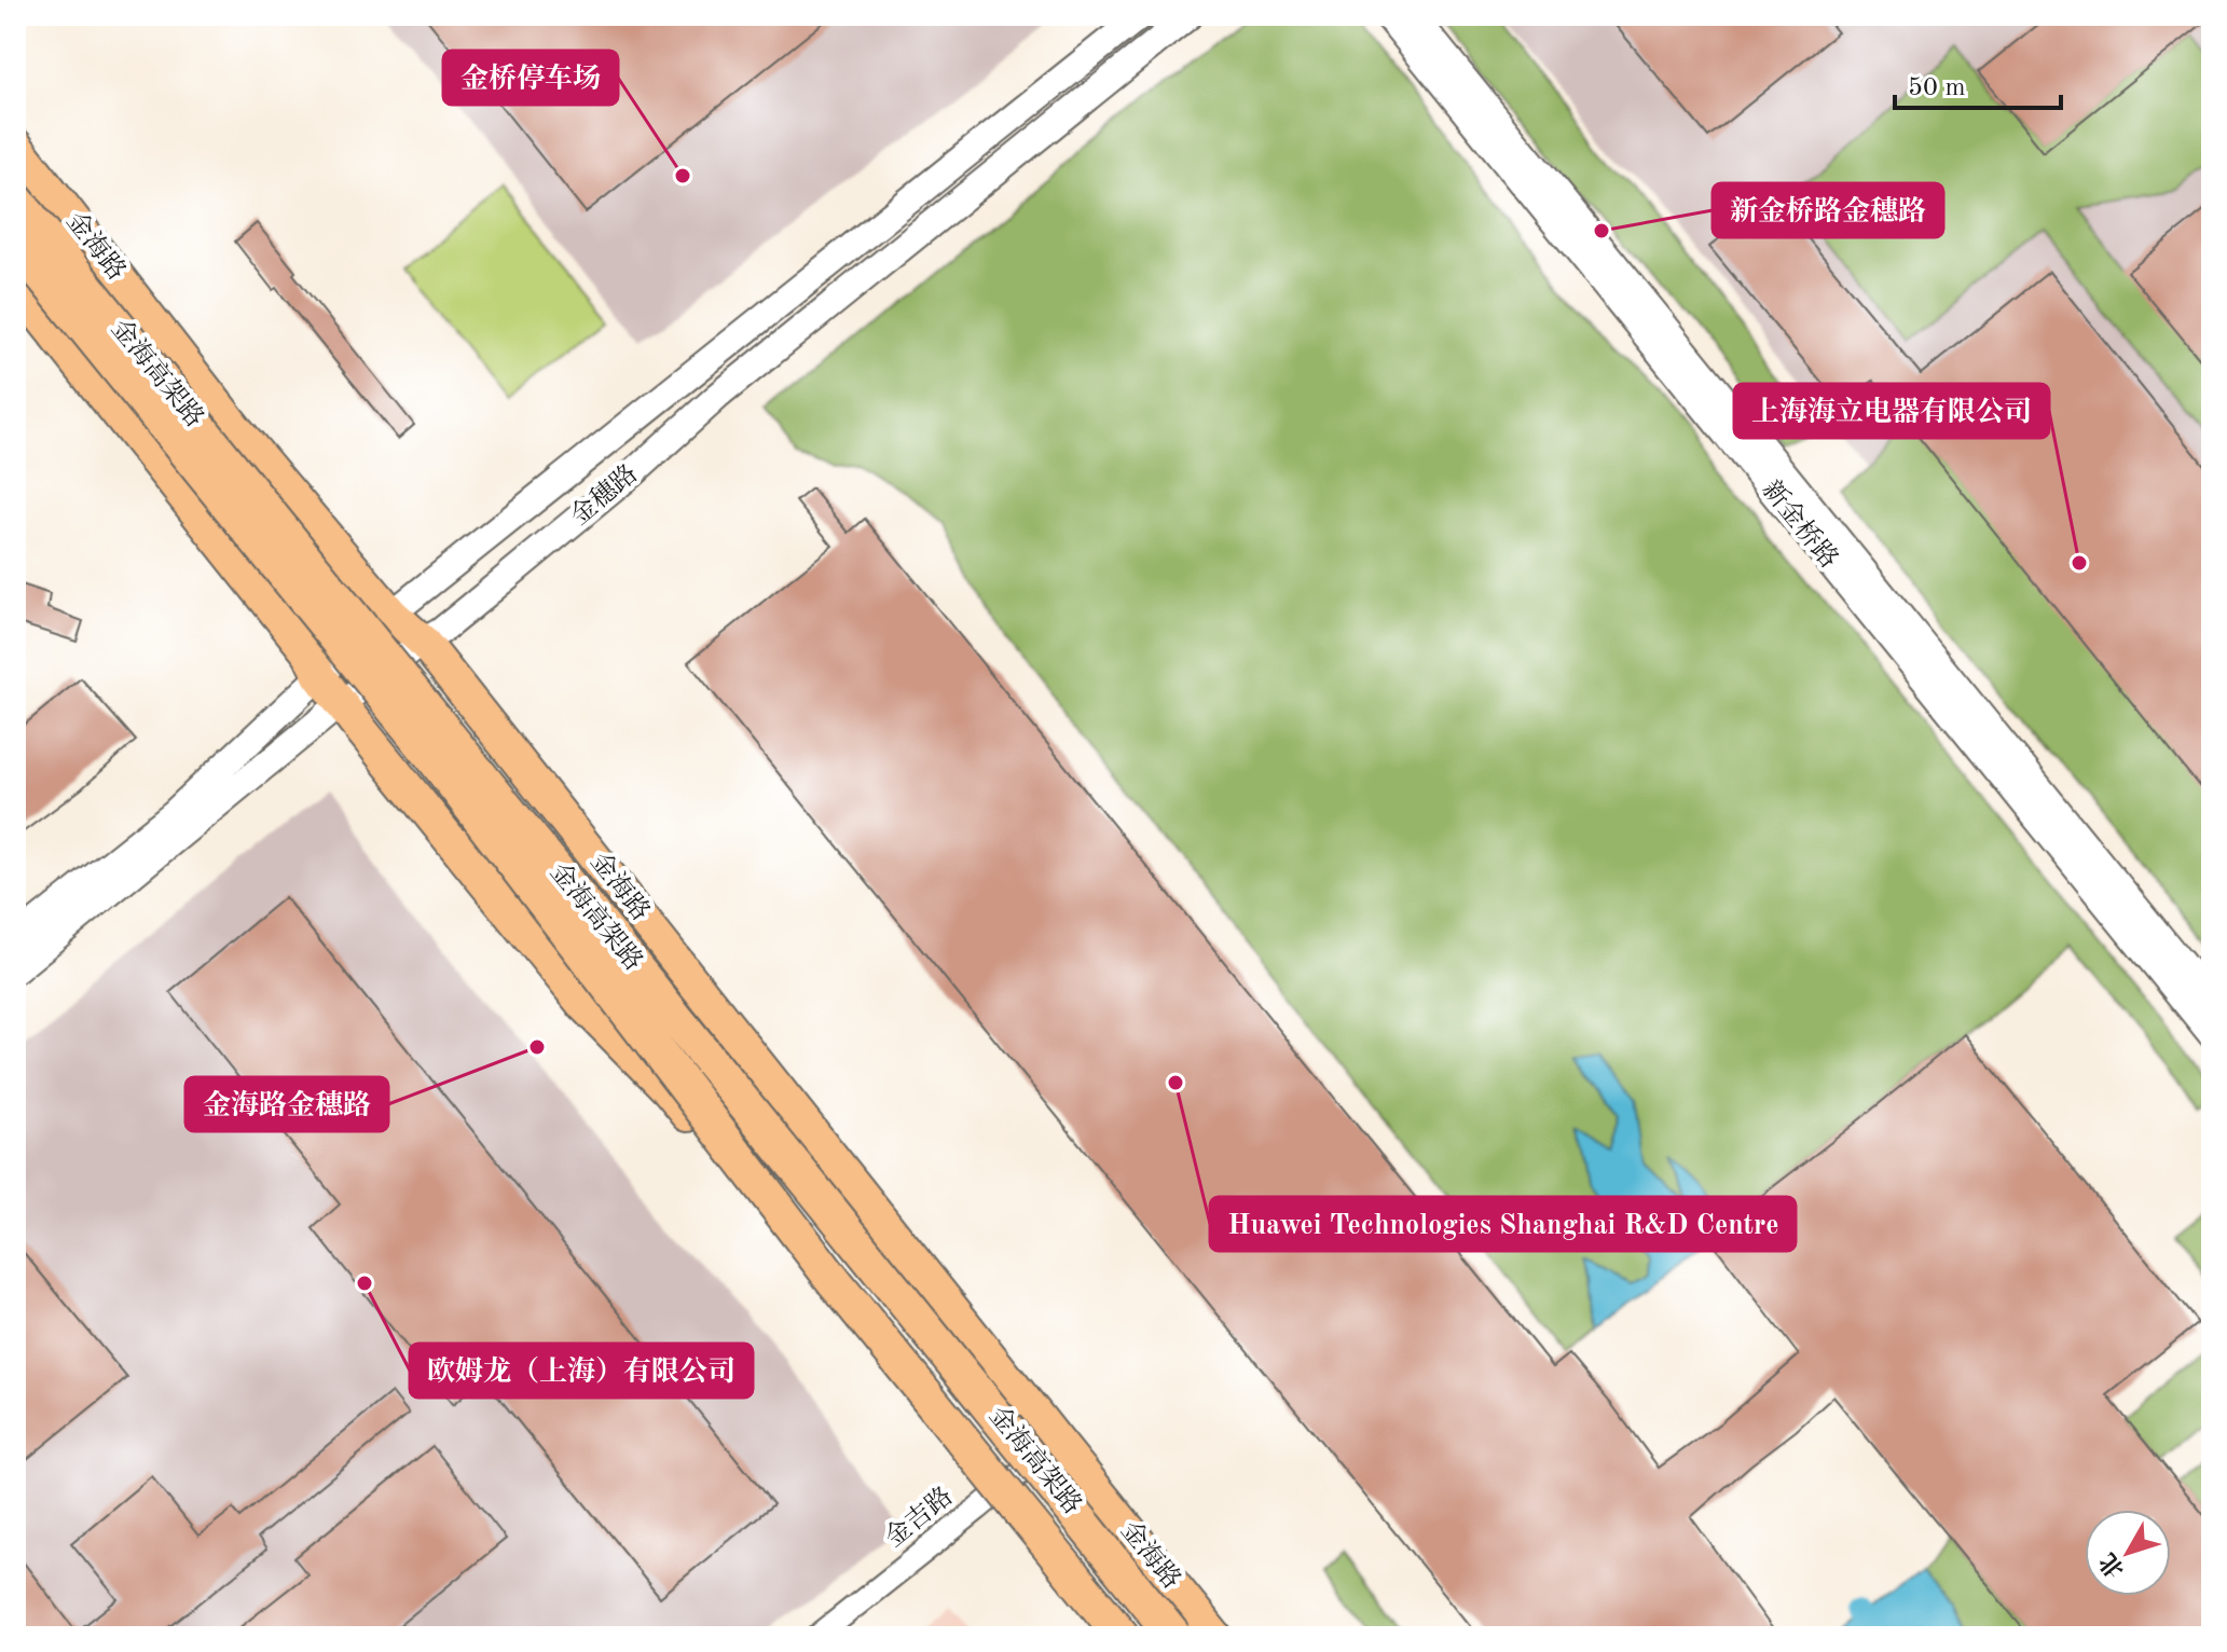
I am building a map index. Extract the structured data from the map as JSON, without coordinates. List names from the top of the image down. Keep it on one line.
{"streets":{"highway":["金海高架路"],"main road":["金海路"],"street":["金穗路","新金桥路","金吉路"]},"crossings":[["金海路","金穗路"],["金海路","金吉路"]],"places":["金桥停车场","新金桥路金穗路","上海海立电器有限公司","金海路金穗路","Huawei Technologies Shanghai R&D Centre","欧姆龙（上海）有限公司"],"scale_bar":"50 m","north":"bottom left"}
